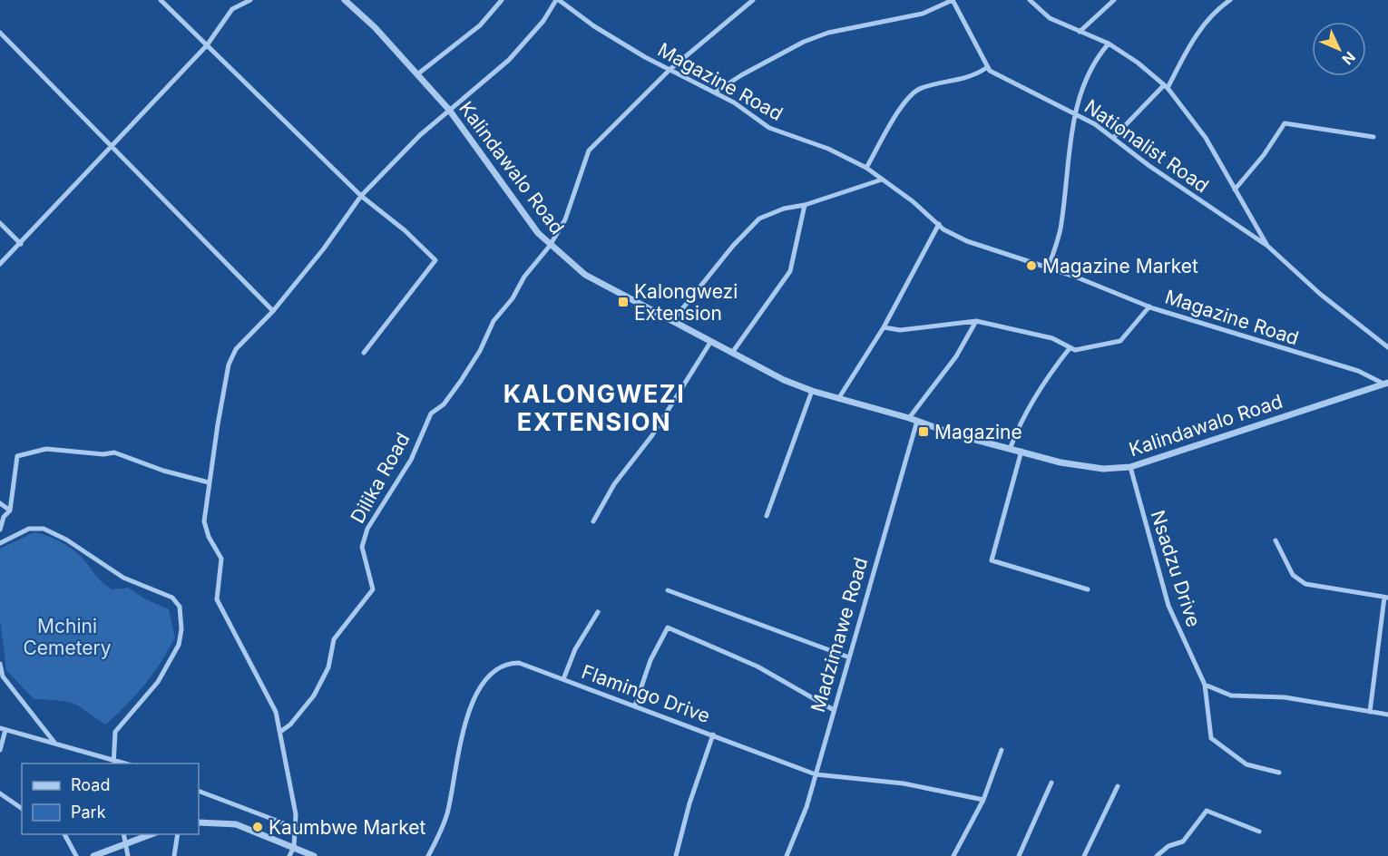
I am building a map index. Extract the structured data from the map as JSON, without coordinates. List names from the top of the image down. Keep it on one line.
{"streets":{"street":["Magazine Road","Nationalist Road","Kalindawalo Road","Dilika Road","Nsadzu Drive","Madzimawe Road","Flamingo Drive"]},"crossings":[["Magazine Road","Kalindawalo Road"],["Kalindawalo Road","Dilika Road"],["Kalindawalo Road","Nsadzu Drive"],["Kalindawalo Road","Madzimawe Road"],["Madzimawe Road","Flamingo Drive"]],"districts":["KALONGWEZI EXTENSION"],"parks":["Mchini Cemetery"],"places":{"other":["Magazine Market","Kaumbwe Market"],"transit":["Kalongwezi Extension","Magazine"]},"legend":["Road","Park"],"north":"bottom right"}
